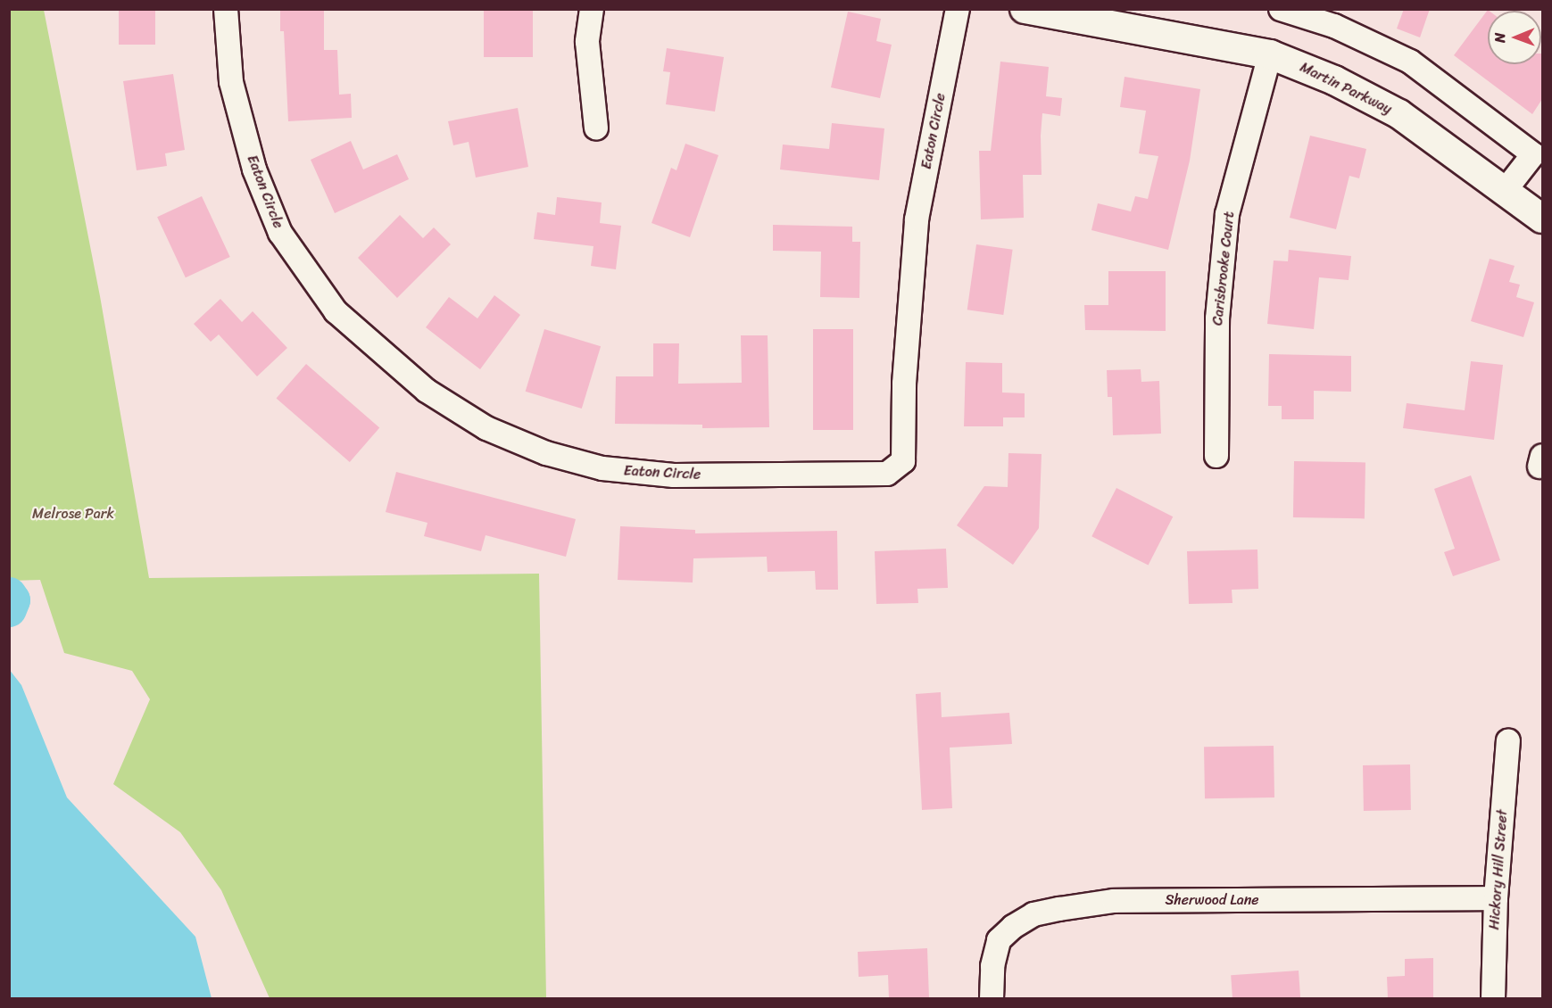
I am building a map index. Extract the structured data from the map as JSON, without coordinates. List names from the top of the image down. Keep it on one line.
{"streets":{"street":["Martin Parkway","Eaton Circle","Carisbrooke Court","Hickory Hill Street","Sherwood Lane"]},"crossings":[["Martin Parkway","Carisbrooke Court"],["Hickory Hill Street","Sherwood Lane"]],"parks":["Melrose Park"],"north":"left"}
